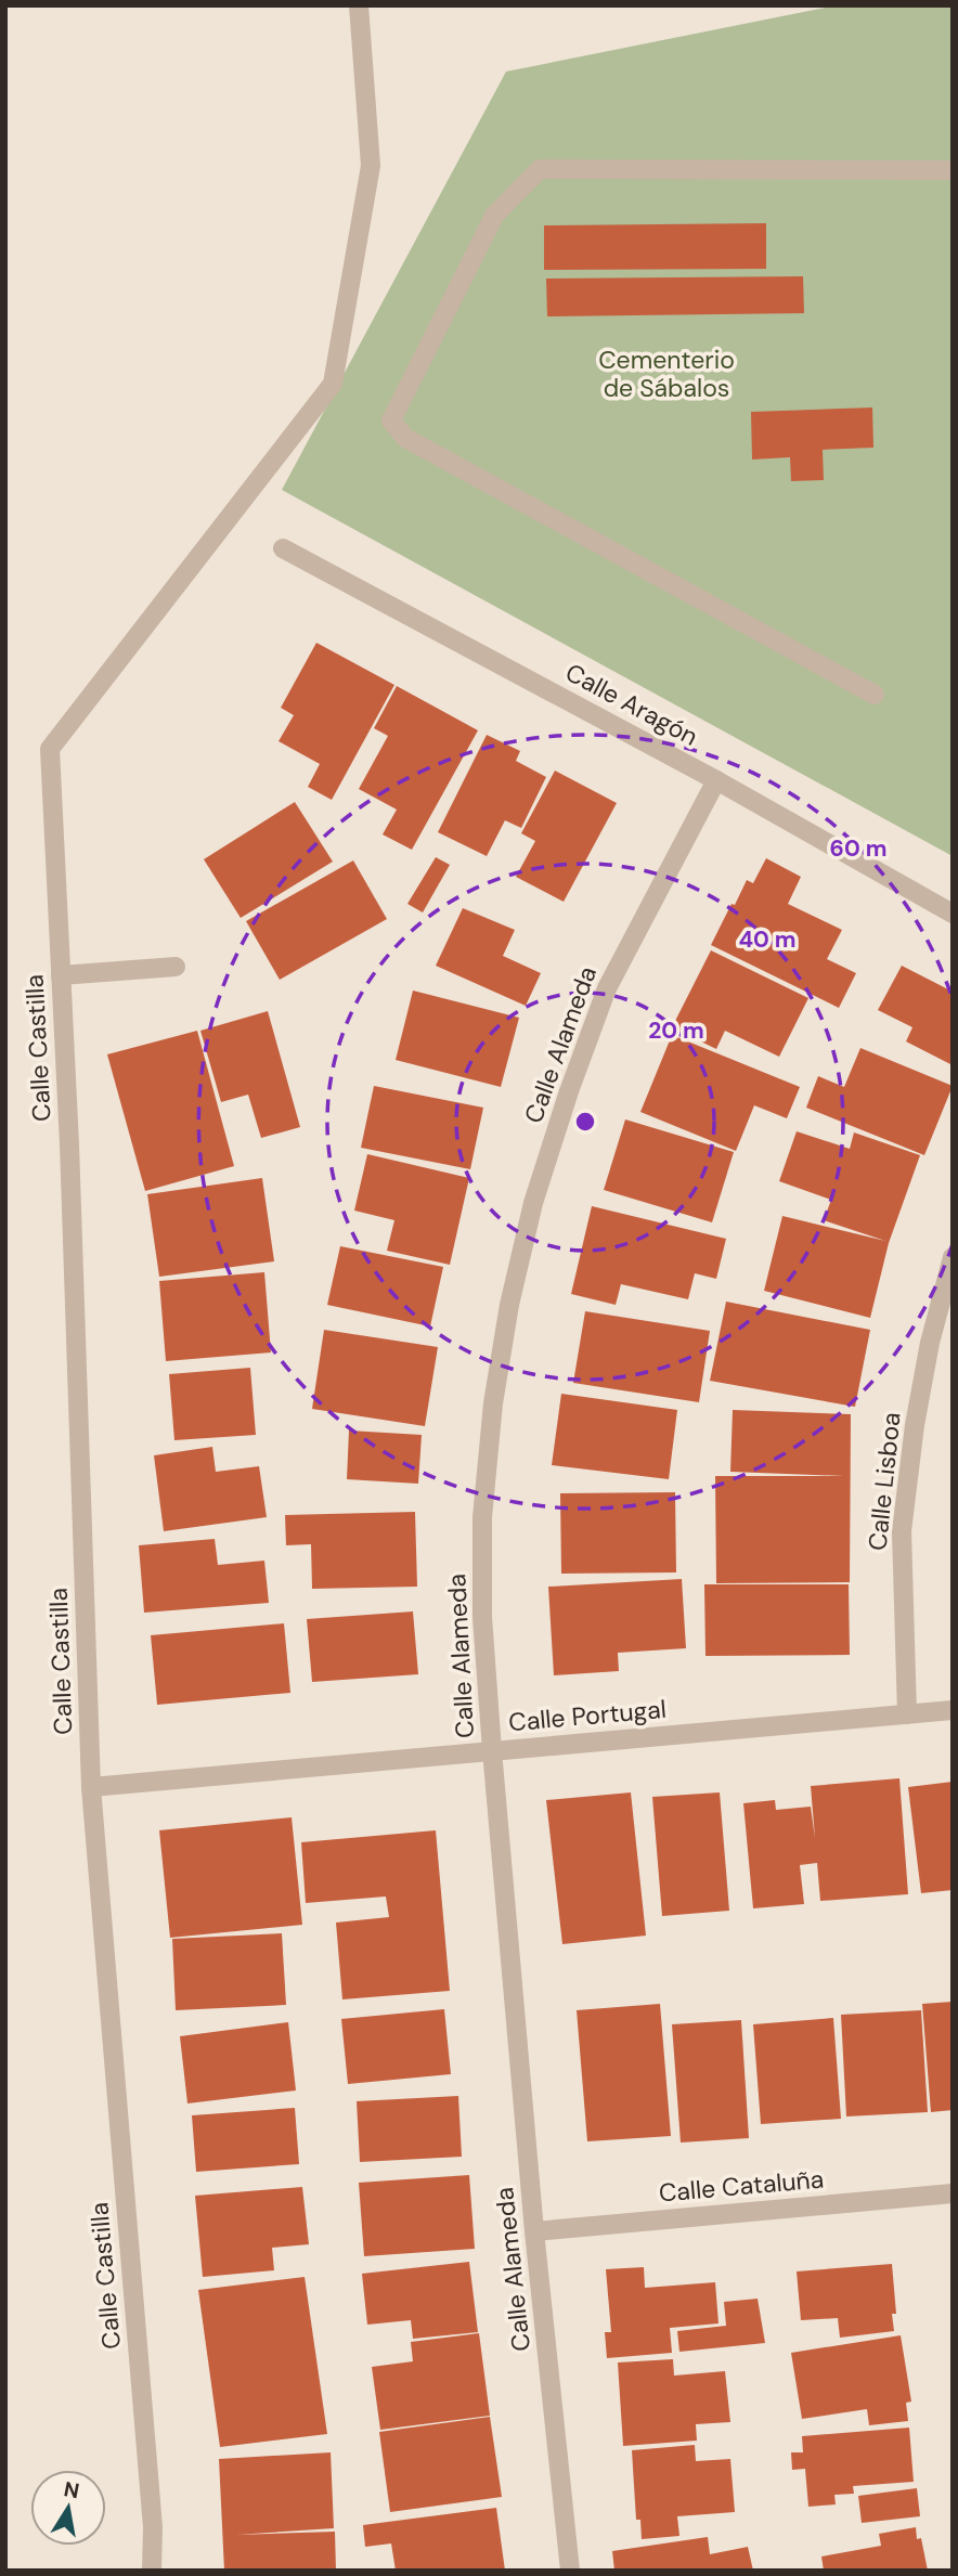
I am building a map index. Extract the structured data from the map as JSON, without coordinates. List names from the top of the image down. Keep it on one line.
{"streets":{"street":["Calle Aragón","Calle Alameda","Calle Castilla","Calle Lisboa","Calle Portugal","Calle Cataluña"]},"crossings":[["Calle Aragón","Calle Alameda"],["Calle Alameda","Calle Portugal"],["Calle Alameda","Calle Cataluña"],["Calle Castilla","Calle Portugal"],["Calle Lisboa","Calle Portugal"]],"parks":["Cementerio de Sábalos"],"north":"top","rings":["60 m","40 m","20 m"]}
